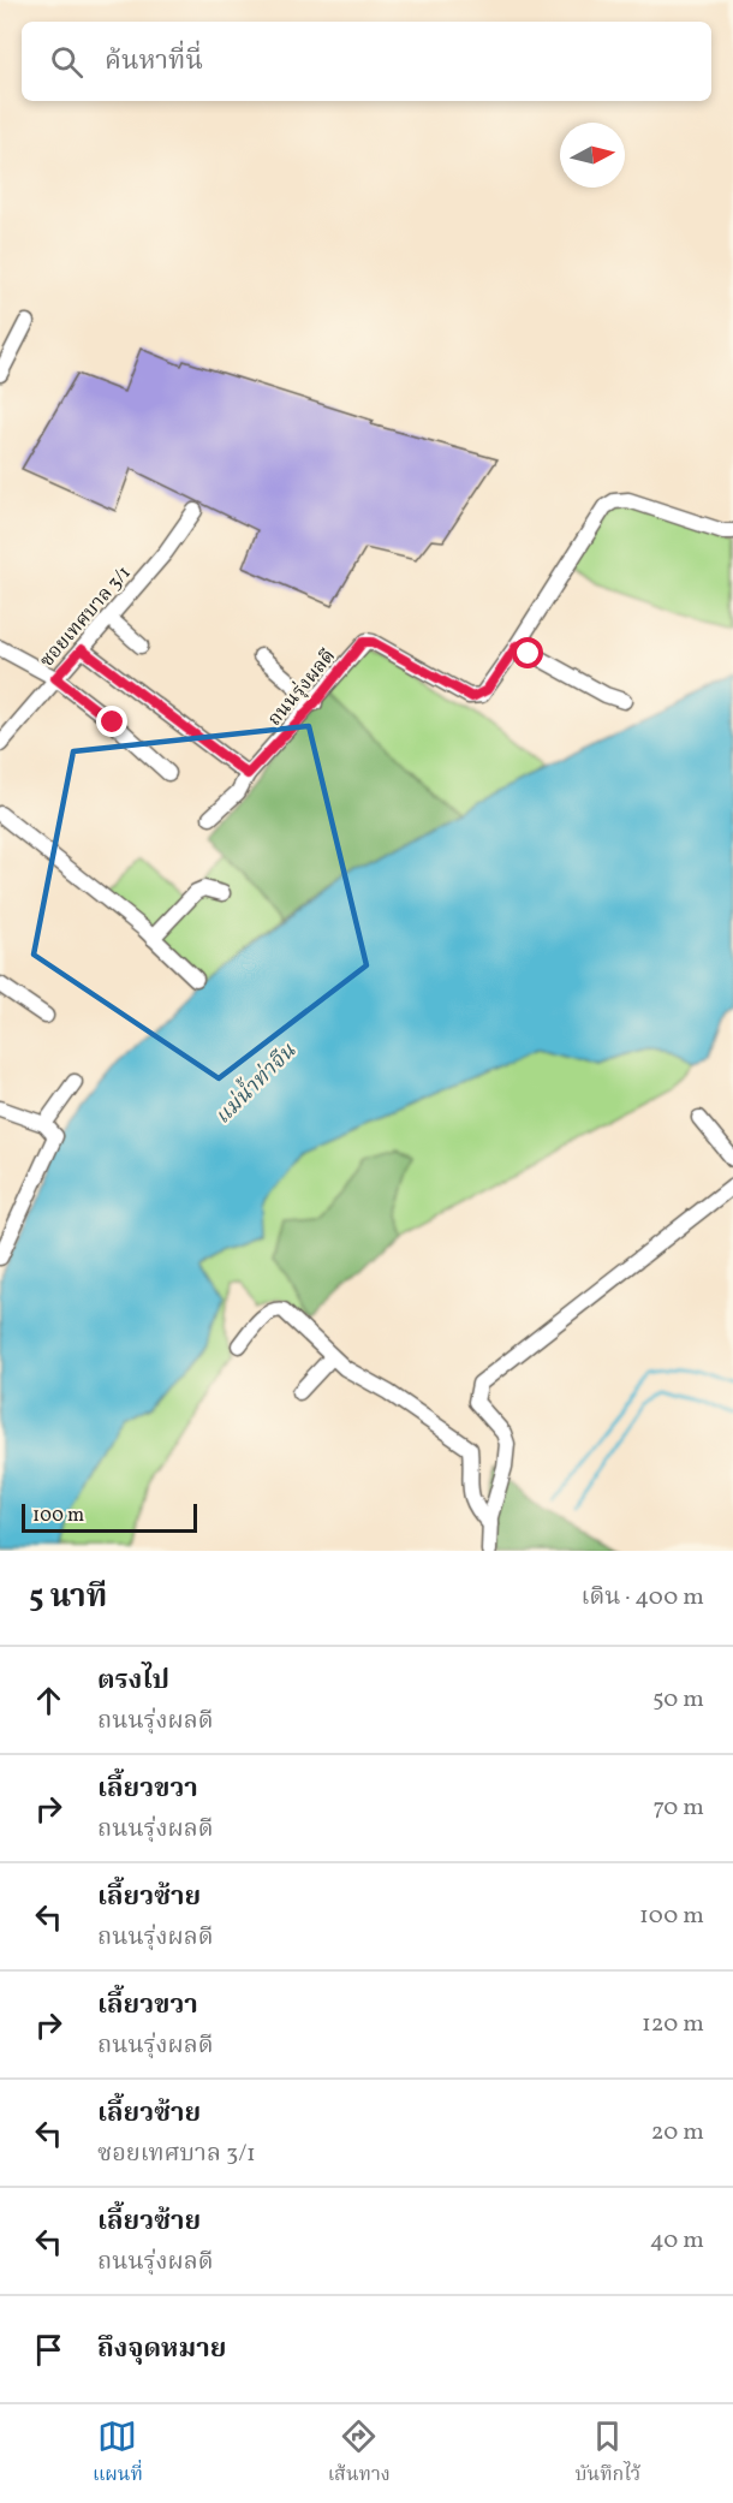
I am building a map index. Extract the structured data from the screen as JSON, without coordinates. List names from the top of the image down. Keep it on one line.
{"streets":{"street":["ซอยเทศบาล 3/1","ถนนรุ่งผลดี"]},"water":["แม่น้ำท่าจีน"],"scale_bar":"100 m","north":"right","page":{"search":"ค้นหาที่นี่","scale":"100 m","heading":["5 นาที","เดิน · 400 m"],"list":[["ตรงไป","ถนนรุ่งผลดี","50 m"],["เลี้ยวขวา","ถนนรุ่งผลดี","70 m"],["เลี้ยวซ้าย","ถนนรุ่งผลดี","100 m"],["เลี้ยวขวา","ถนนรุ่งผลดี","120 m"],["เลี้ยวซ้าย","ซอยเทศบาล 3/1","20 m"],["เลี้ยวซ้าย","ถนนรุ่งผลดี","40 m"],"ถึงจุดหมาย"],"nav":["แผนที่","เส้นทาง","บันทึกไว้"]}}
